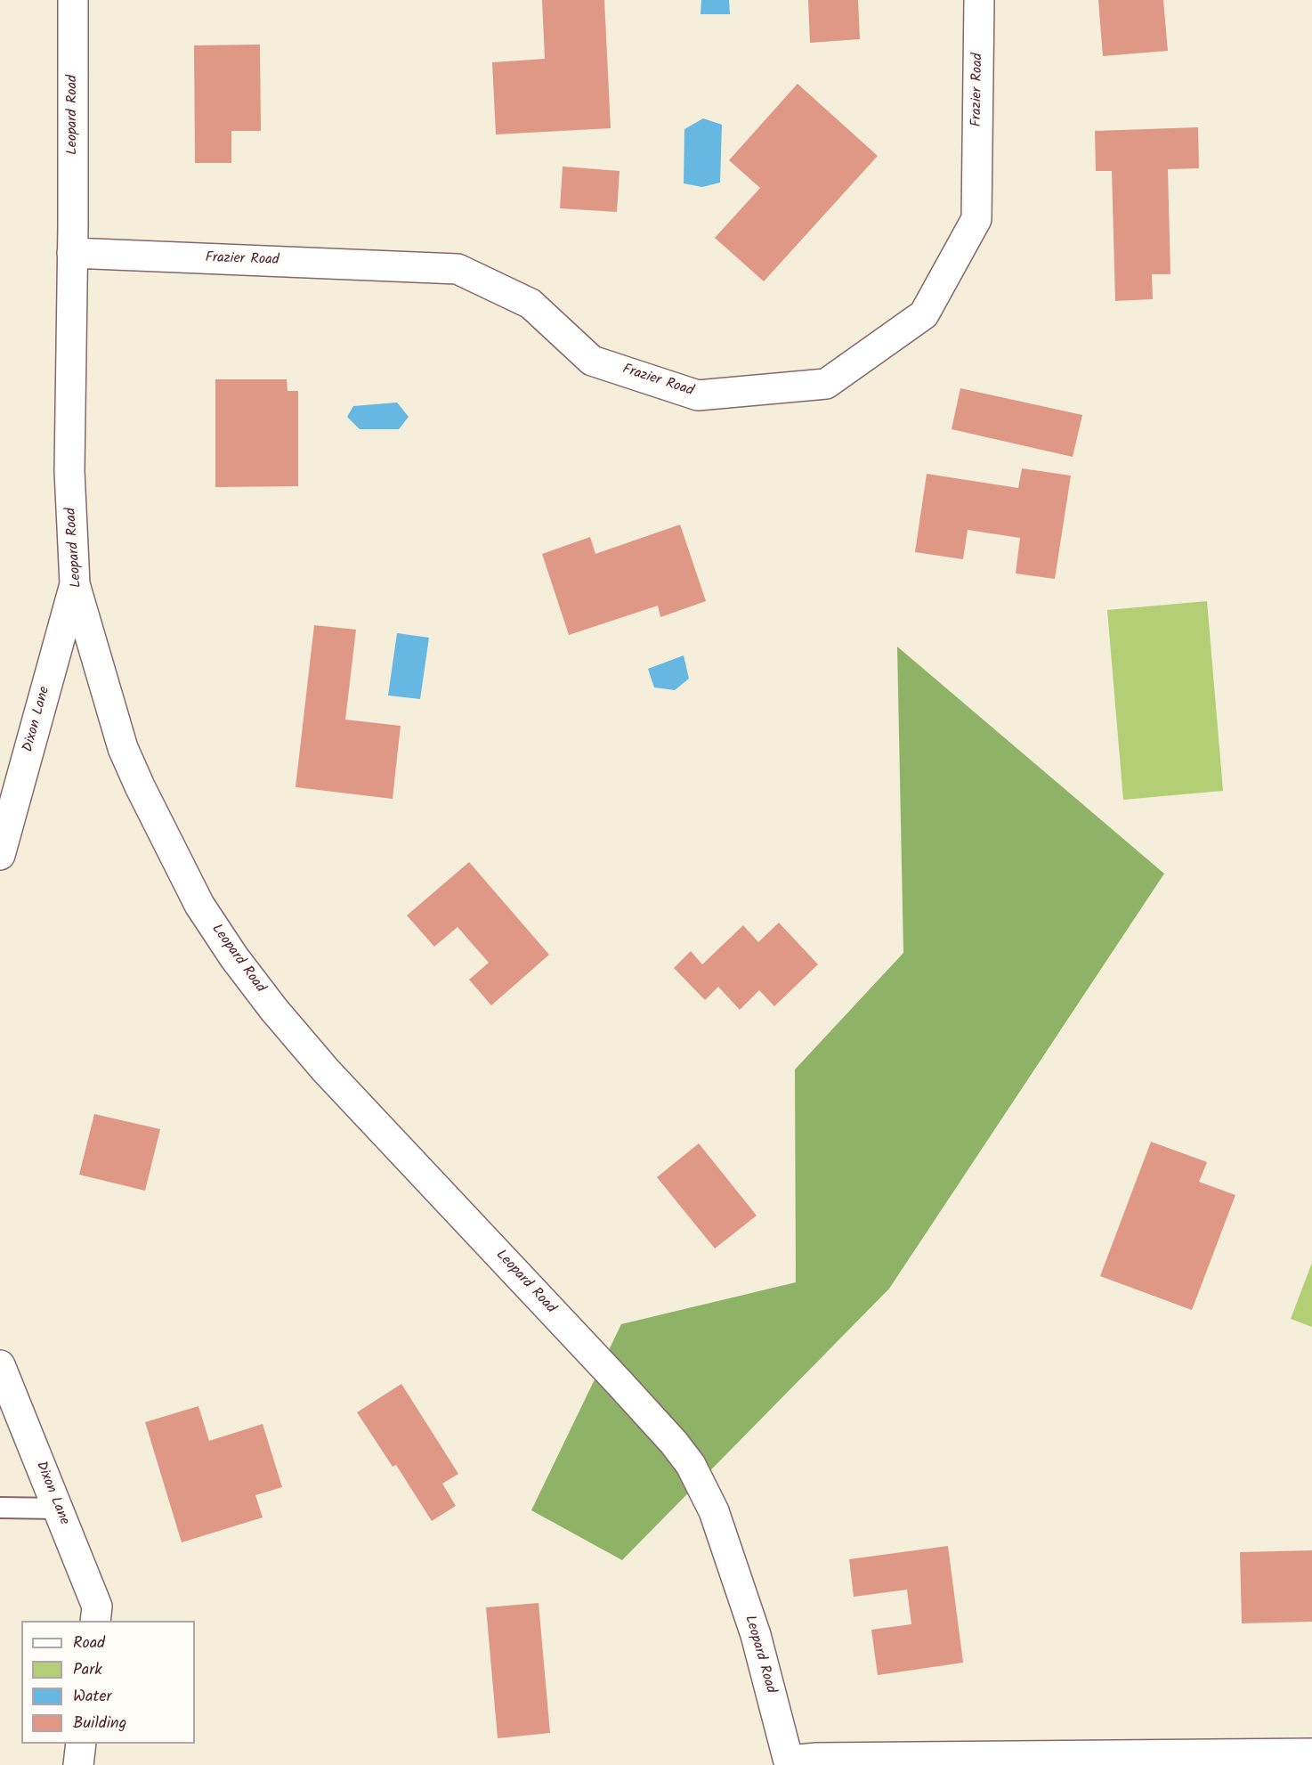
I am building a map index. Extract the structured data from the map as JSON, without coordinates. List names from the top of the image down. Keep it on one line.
{"streets":{"street":["Frazier Road","Leopard Road","Dixon Lane"]},"crossings":[["Frazier Road","Leopard Road"],["Leopard Road","Dixon Lane"]],"legend":["Road","Park","Water","Building"]}
